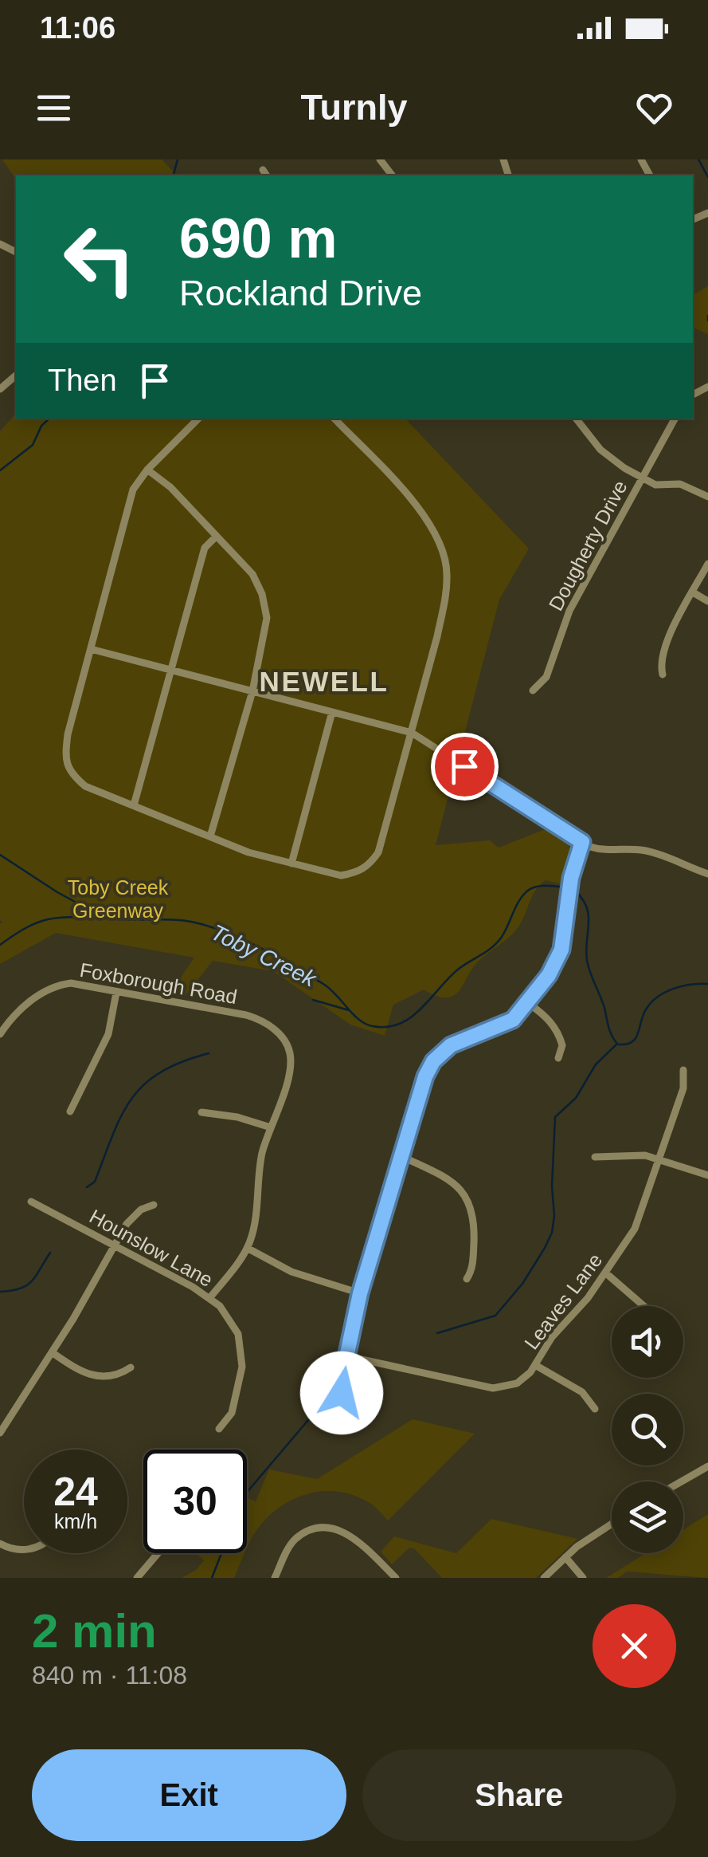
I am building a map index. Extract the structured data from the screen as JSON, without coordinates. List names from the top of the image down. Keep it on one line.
{"streets":{"street":["Dougherty Drive","Foxborough Road","Hounslow Lane","Leaves Lane"]},"crossings":[["Foxborough Road","Hounslow Lane"]],"districts":["NEWELL"],"water":["Toby Creek"],"parks":["Toby Creek Greenway"],"page":{"status":"11:06","header":"Turnly","turn":["690 m","Rockland Drive"],"then":"Then","speed":"24 km/h","limit":"30","heading":["2 min","840 m · 11:08"],"buttons":["Exit","Share"]}}
